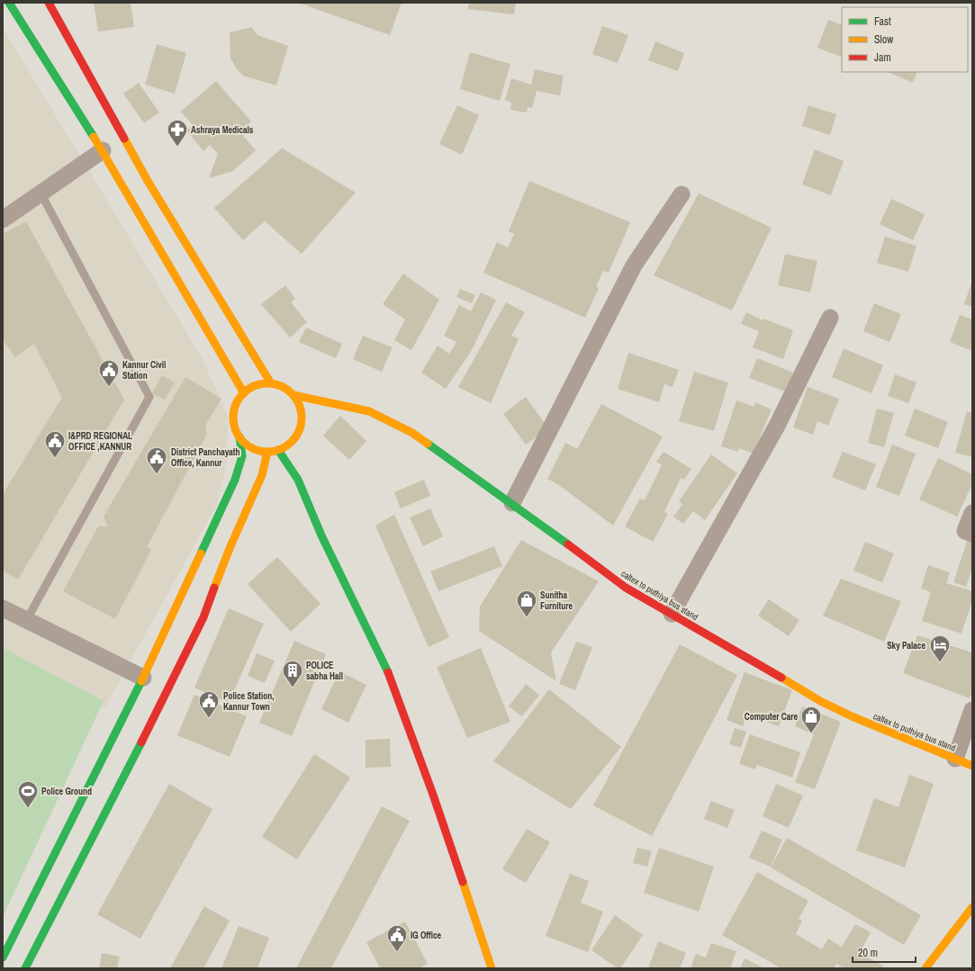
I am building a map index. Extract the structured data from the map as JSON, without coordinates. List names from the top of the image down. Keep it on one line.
{"streets":{"main road":["caltex to puthiya bus stand"]},"places":{"pharmacy":["Ashraya Medicals"],"public building":["Kannur Civil Station","I&PRD REGIONAL OFFICE ,KANNUR","District Panchayath Office, Kannur","Police Station, Kannur Town","IG Office"],"shop":["Sunitha Furniture","Computer Care"],"hotel":["Sky Palace"],"building":["POLICE sabha Hall"],"sports":["Police Ground"]},"legend":["Fast","Slow","Jam"],"scale_bar":"20 m"}
